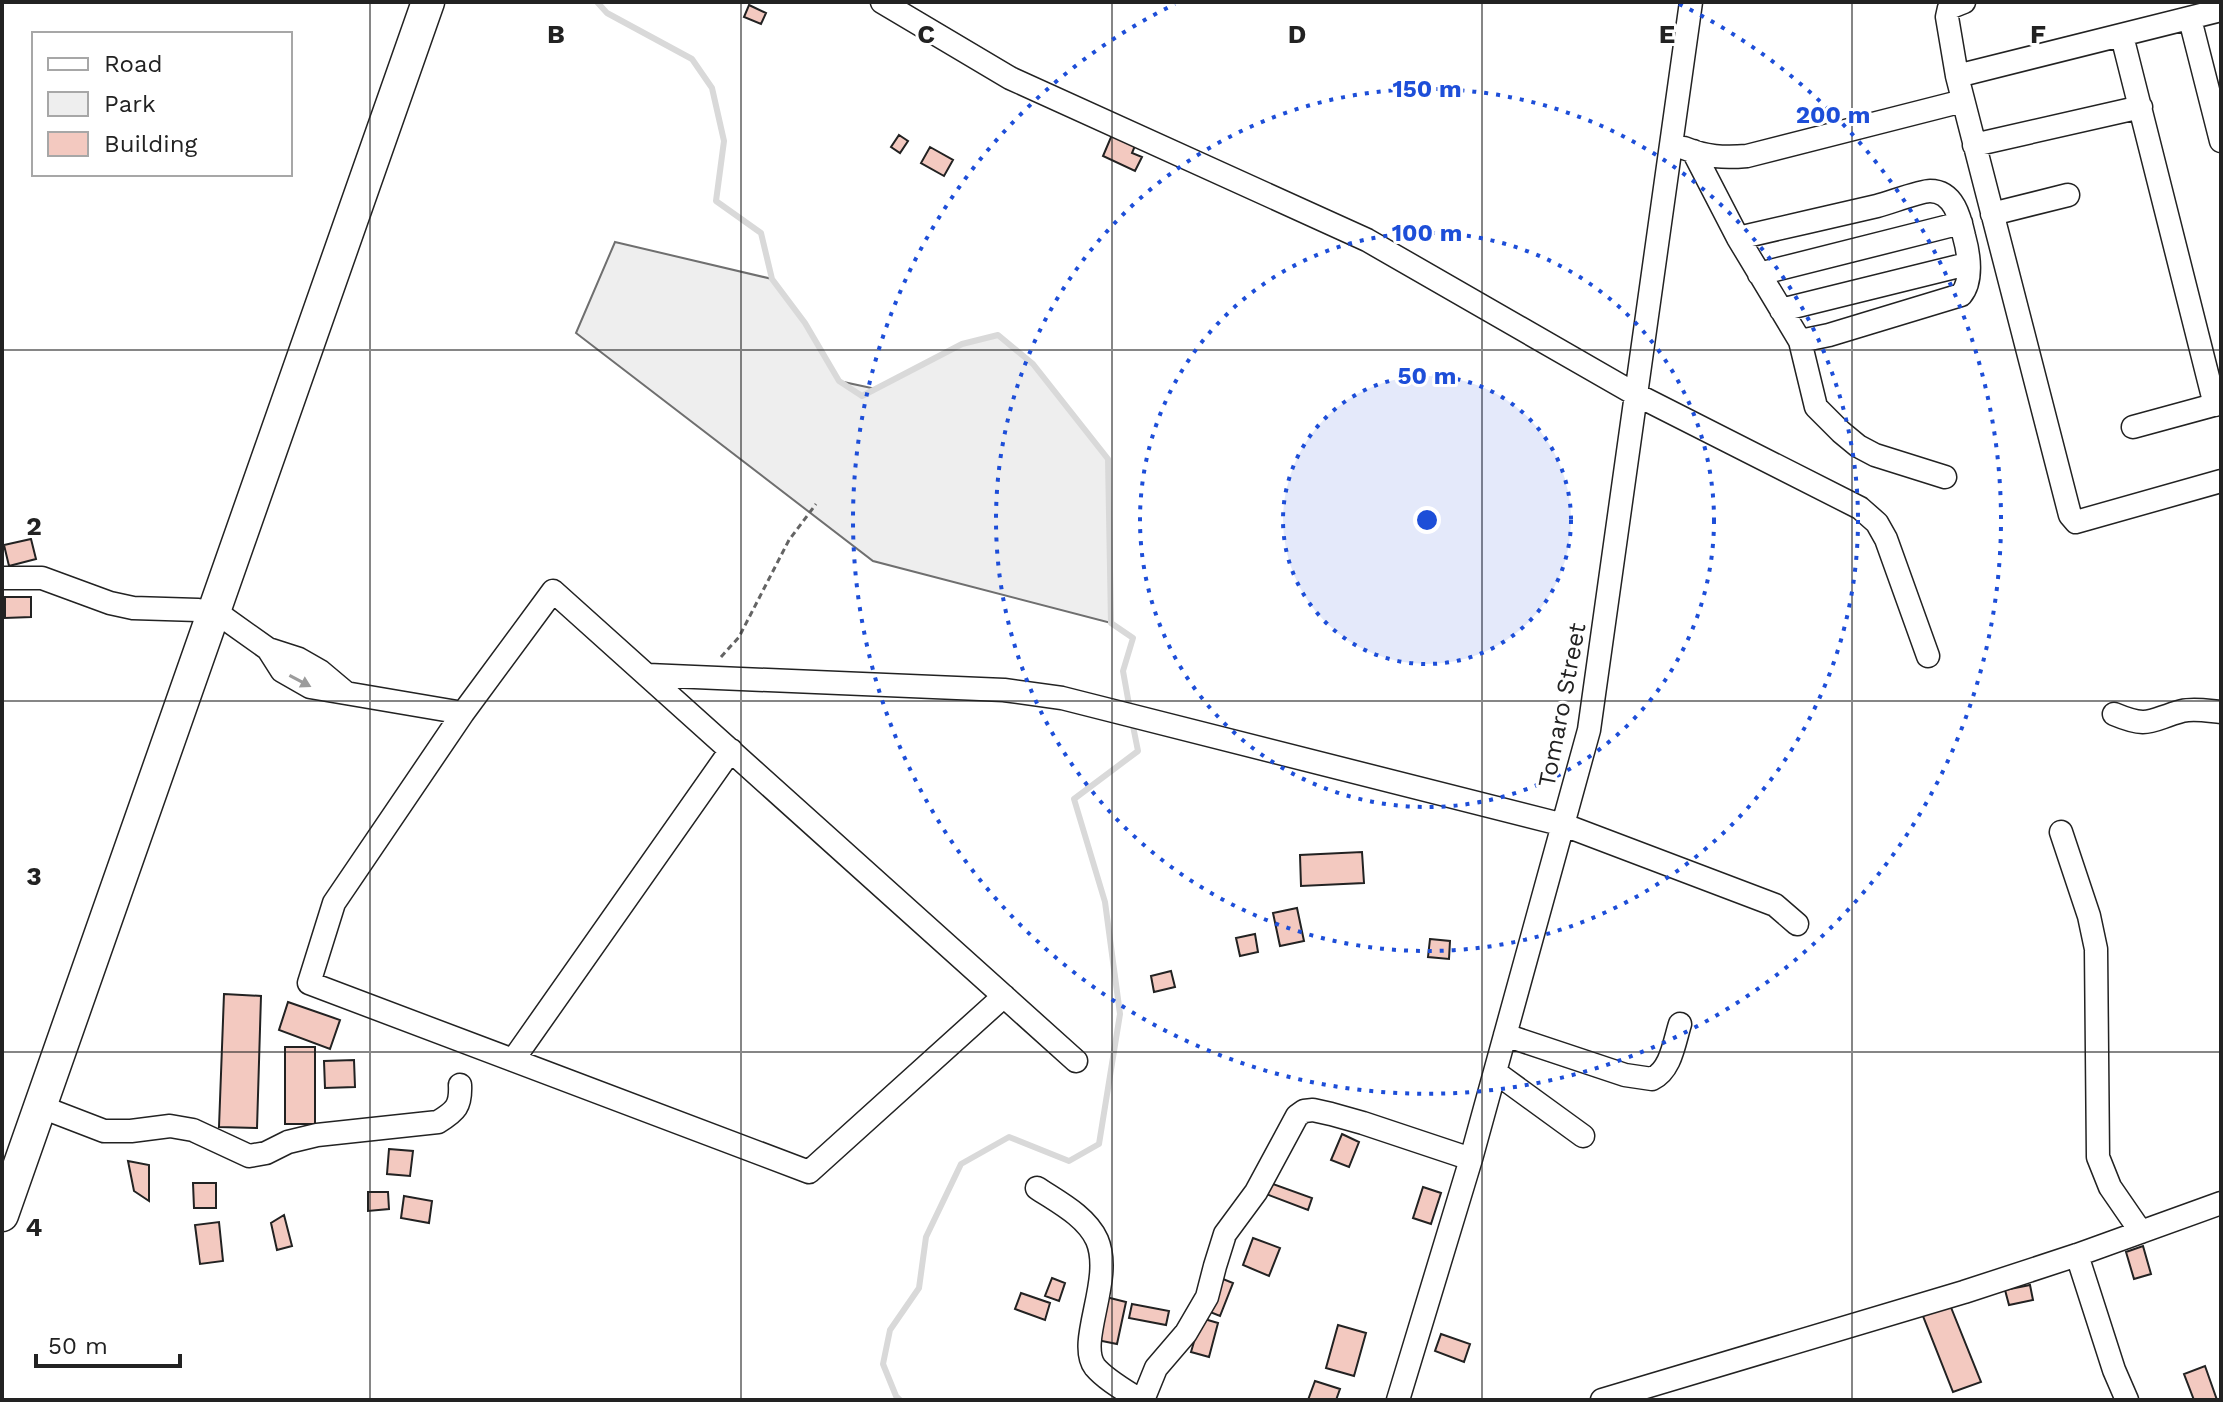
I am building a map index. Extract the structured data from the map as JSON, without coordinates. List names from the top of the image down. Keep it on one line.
{"streets":{"street":["Tomaro Street"]},"legend":["Road","Park","Building"],"scale_bar":"50 m","grid":{"columns":["B","C","D","E","F"],"rows":["2","3","4"]},"rings":["150 m","200 m","100 m","50 m"]}
